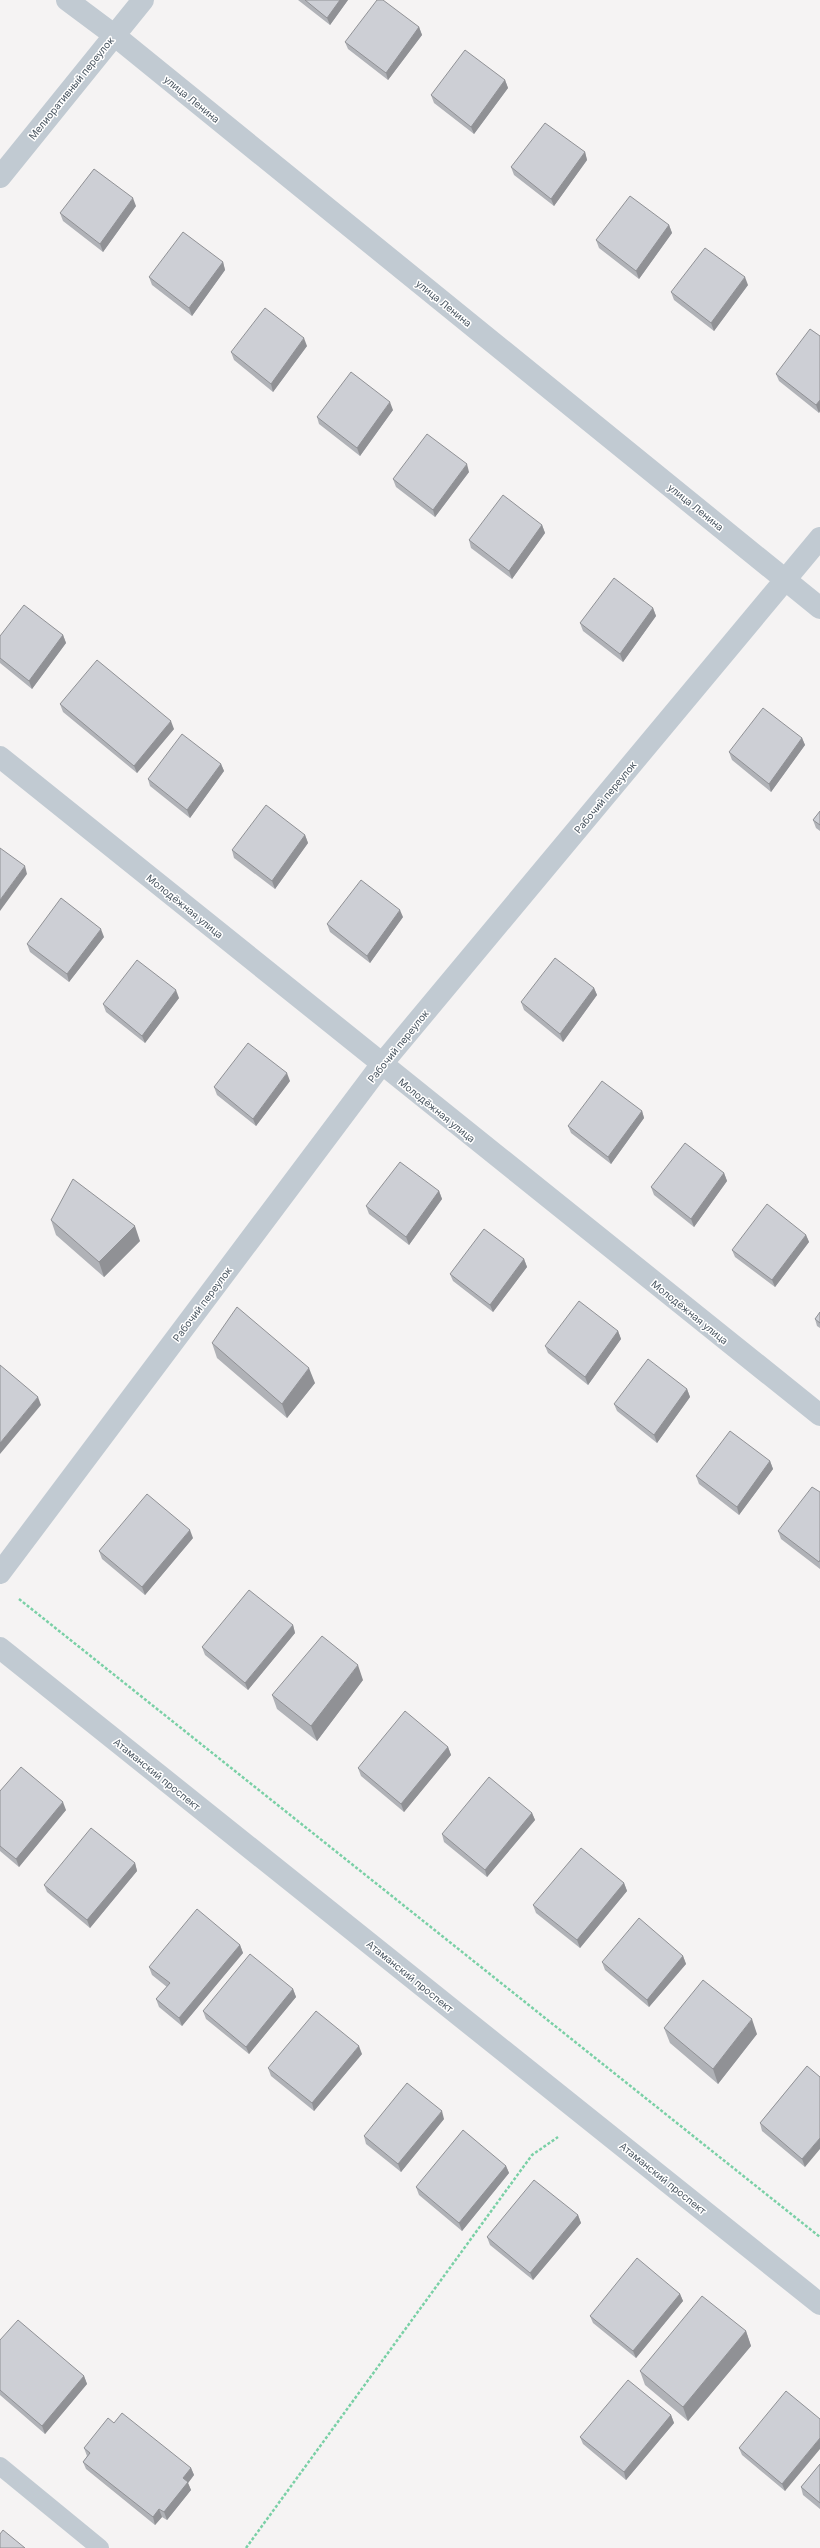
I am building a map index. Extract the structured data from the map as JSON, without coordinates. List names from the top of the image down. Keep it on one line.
{"streets":{"street":["Мелиоративный переулок","улица Ленина","Рабочий переулок","Молодёжная улица","Атаманский проспект"]},"crossings":[["Мелиоративный переулок","улица Ленина"],["улица Ленина","Рабочий переулок"],["Рабочий переулок","Молодёжная улица"]]}
